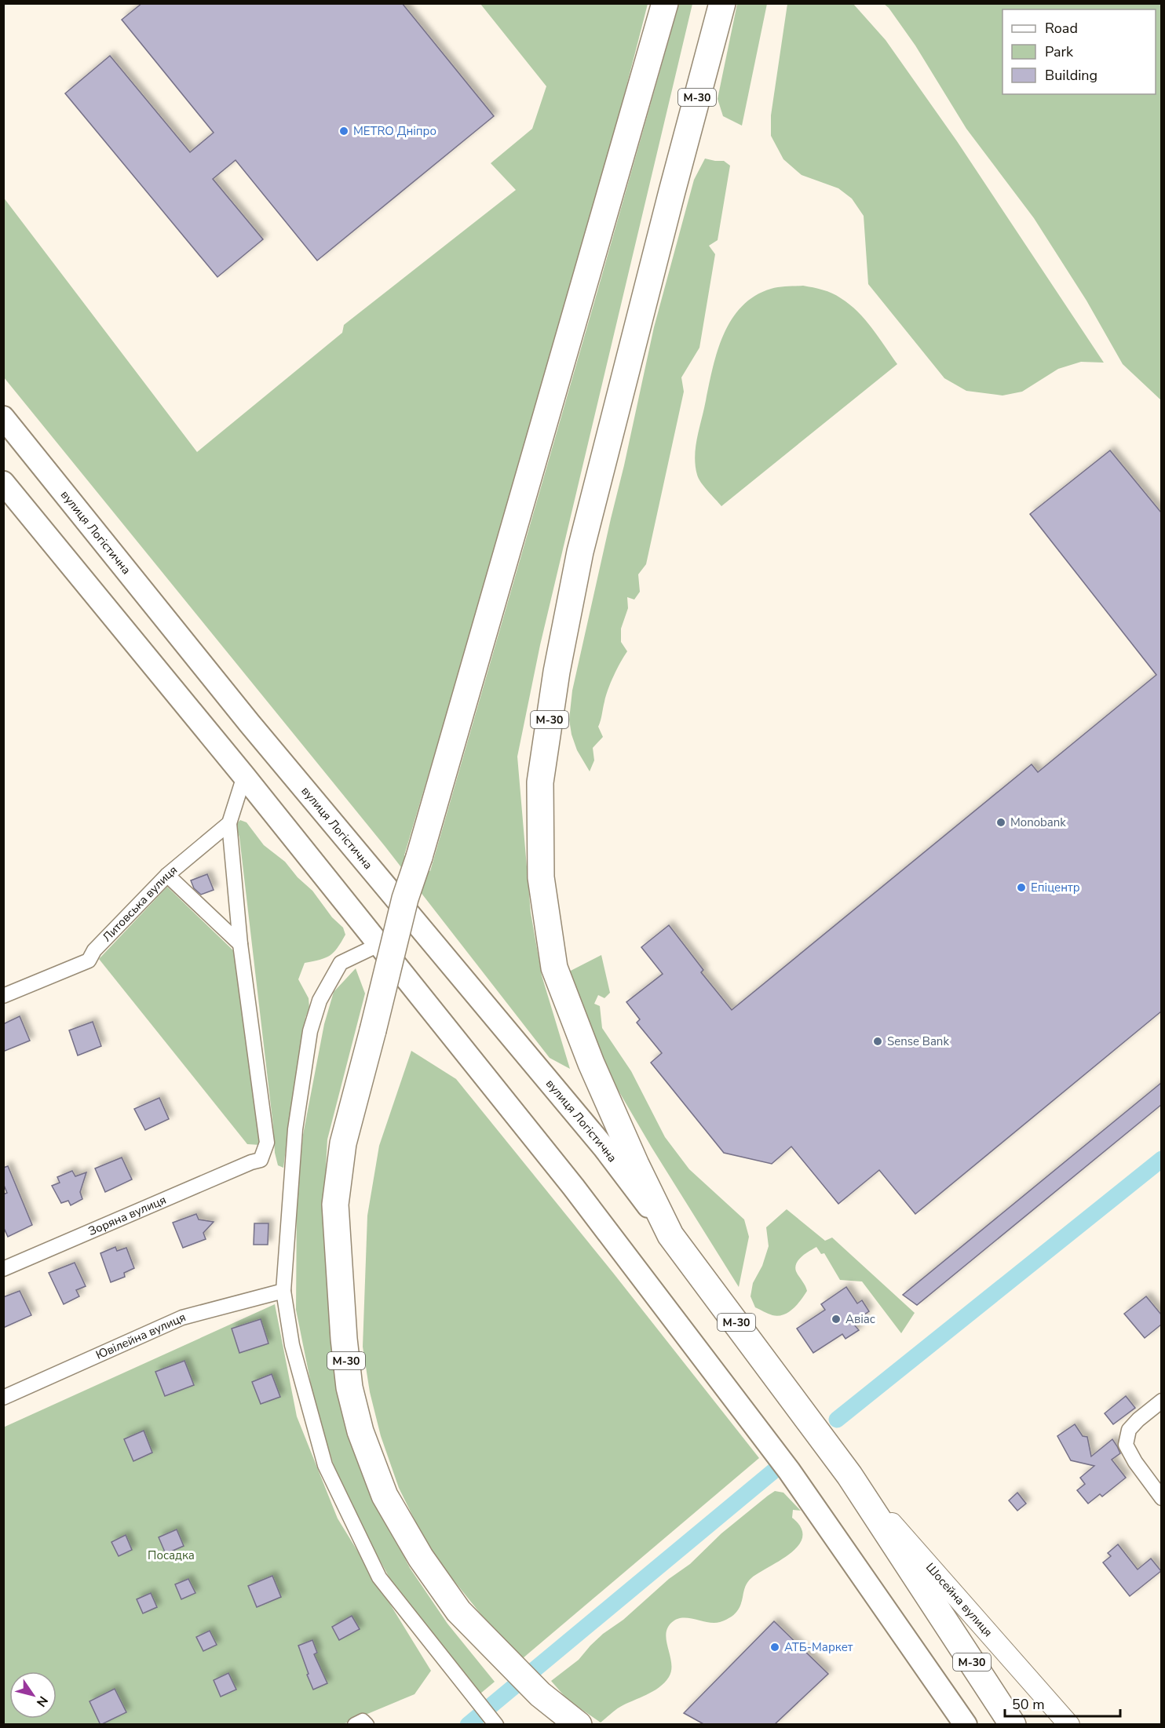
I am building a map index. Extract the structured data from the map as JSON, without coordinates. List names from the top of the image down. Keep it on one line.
{"streets":{"highway":["М-30"],"main road":["вулиця Логістична","Шосейна вулиця"],"street":["Литовська вулиця","Зоряна вулиця","Ювілейна вулиця"]},"crossings":[["М-30","вулиця Логістична"],["М-30","Шосейна вулиця"]],"parks":["Посадка"],"places":["METRO Дніпро","Monobank","Епіцентр","Sense Bank","Авіас","АТБ-Маркет"],"legend":["Road","Park","Building"],"scale_bar":"50 m","north":"bottom right"}
